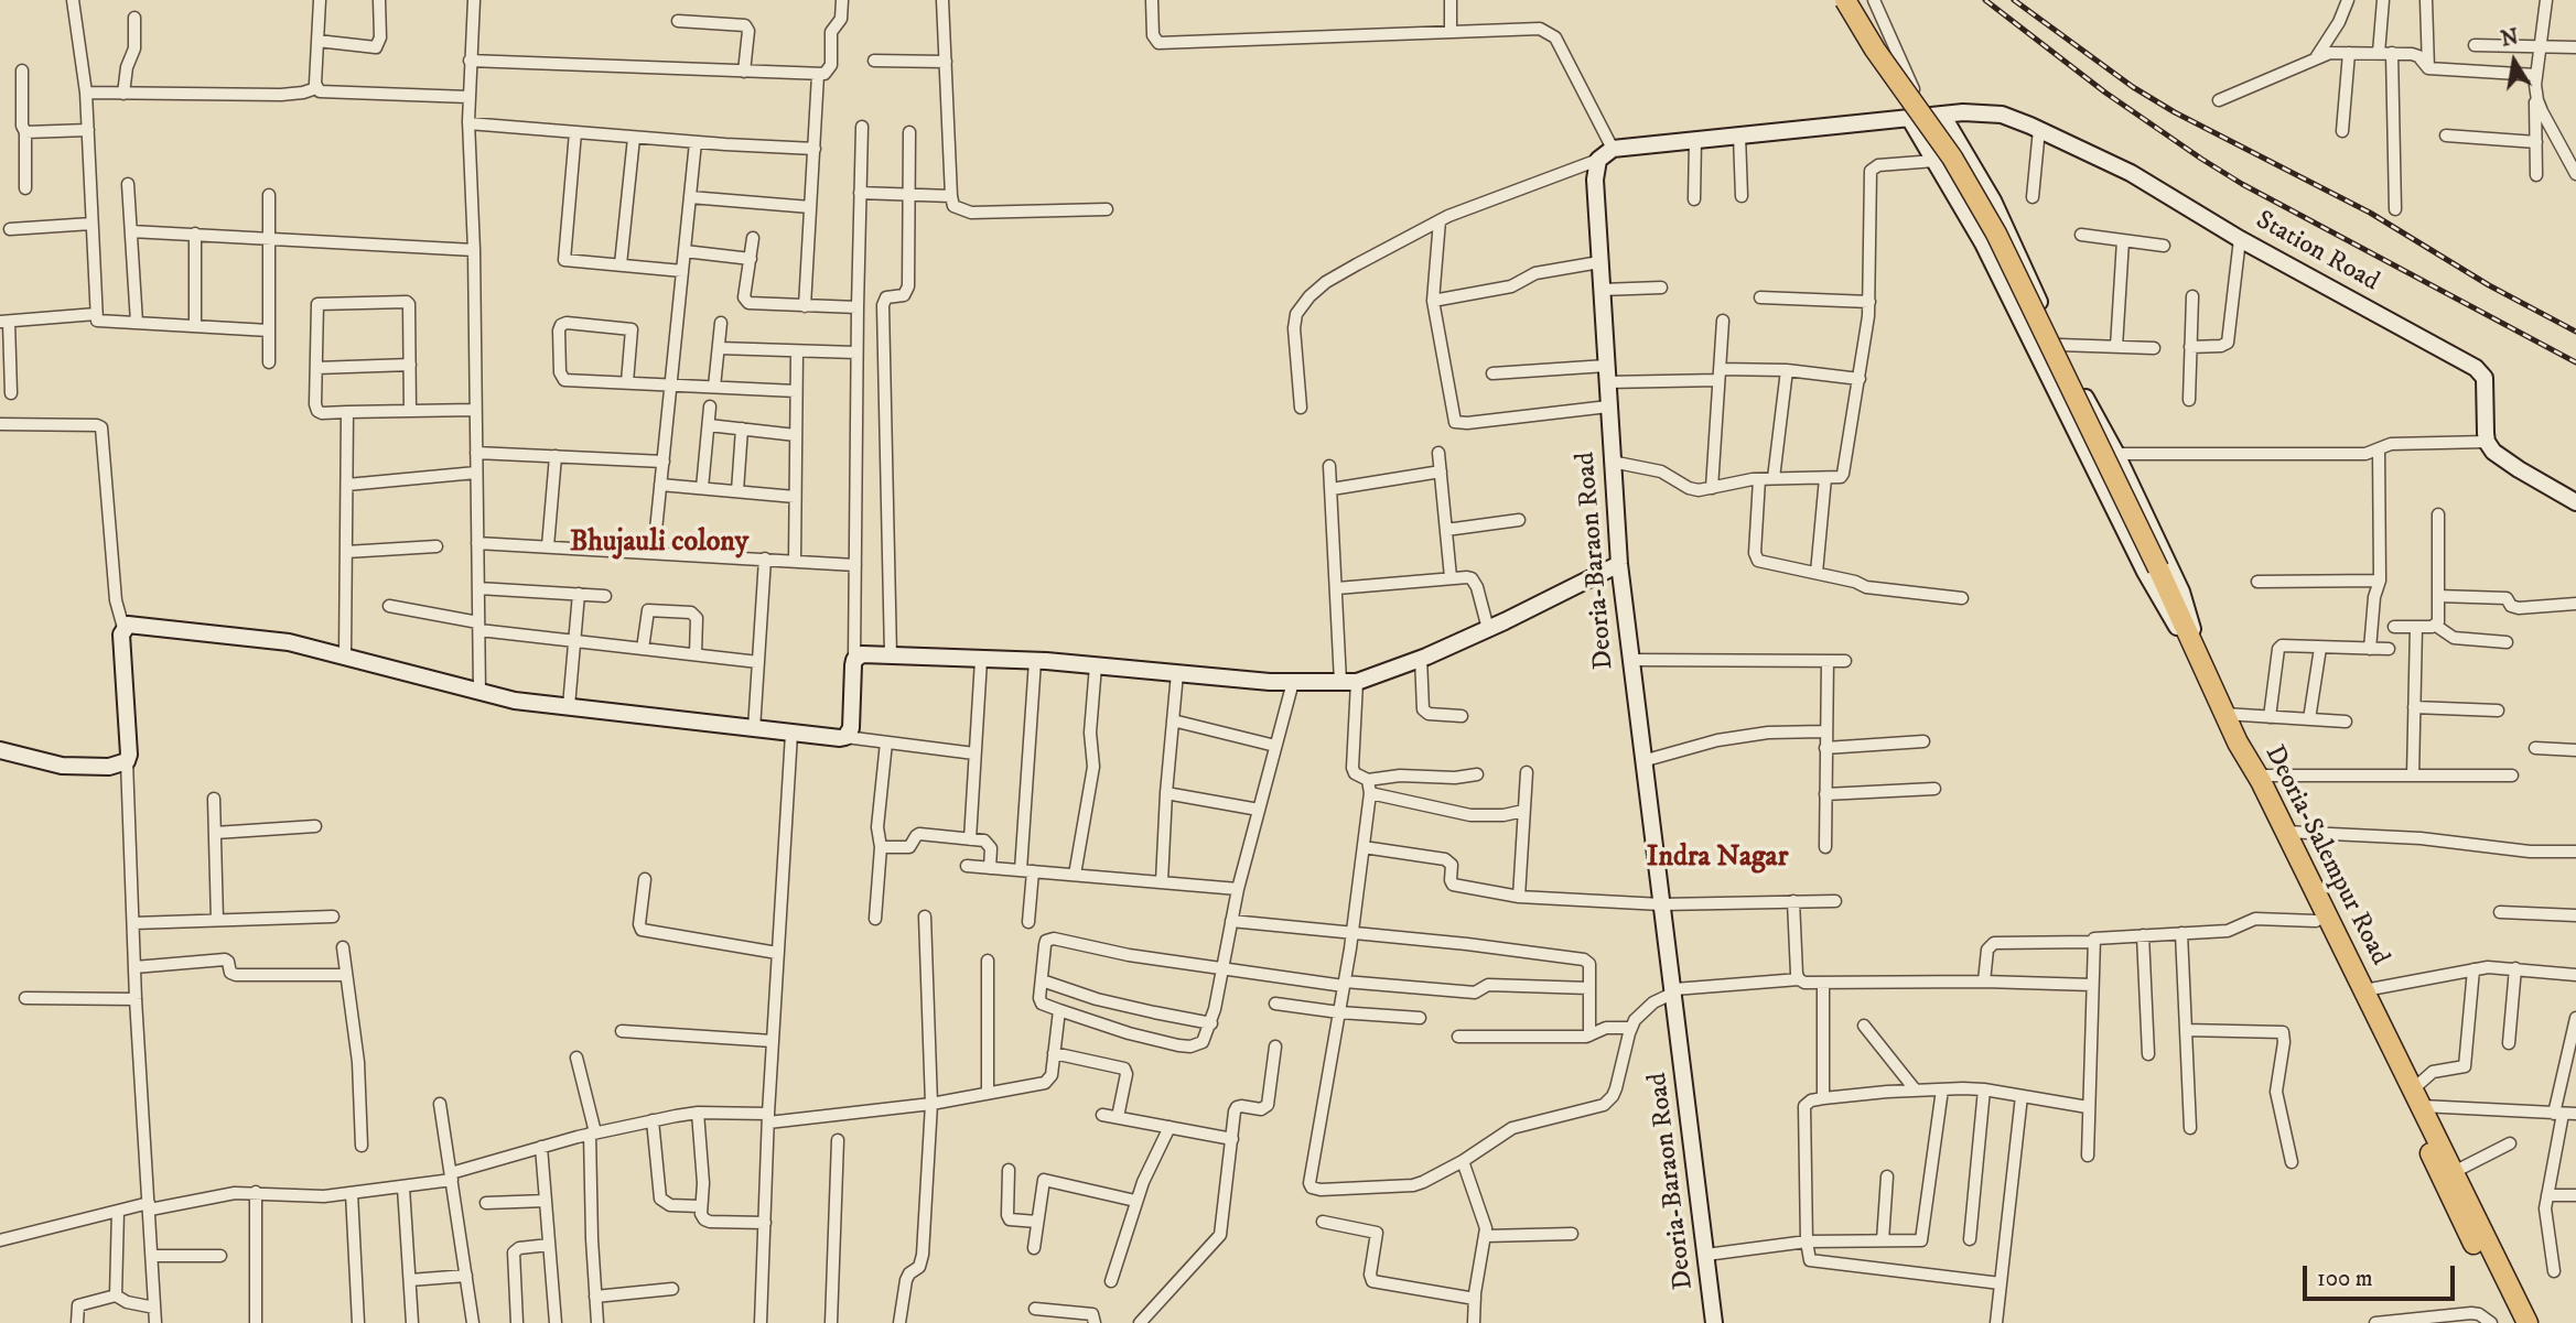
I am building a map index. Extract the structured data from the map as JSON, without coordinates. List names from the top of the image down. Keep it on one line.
{"streets":{"highway":["Deoria-Salempur Road"],"street":["Station Road","Deoria-Baraon Road"]},"districts":["Bhujauli colony","Indra Nagar"],"scale_bar":"100 m","north":"top"}
